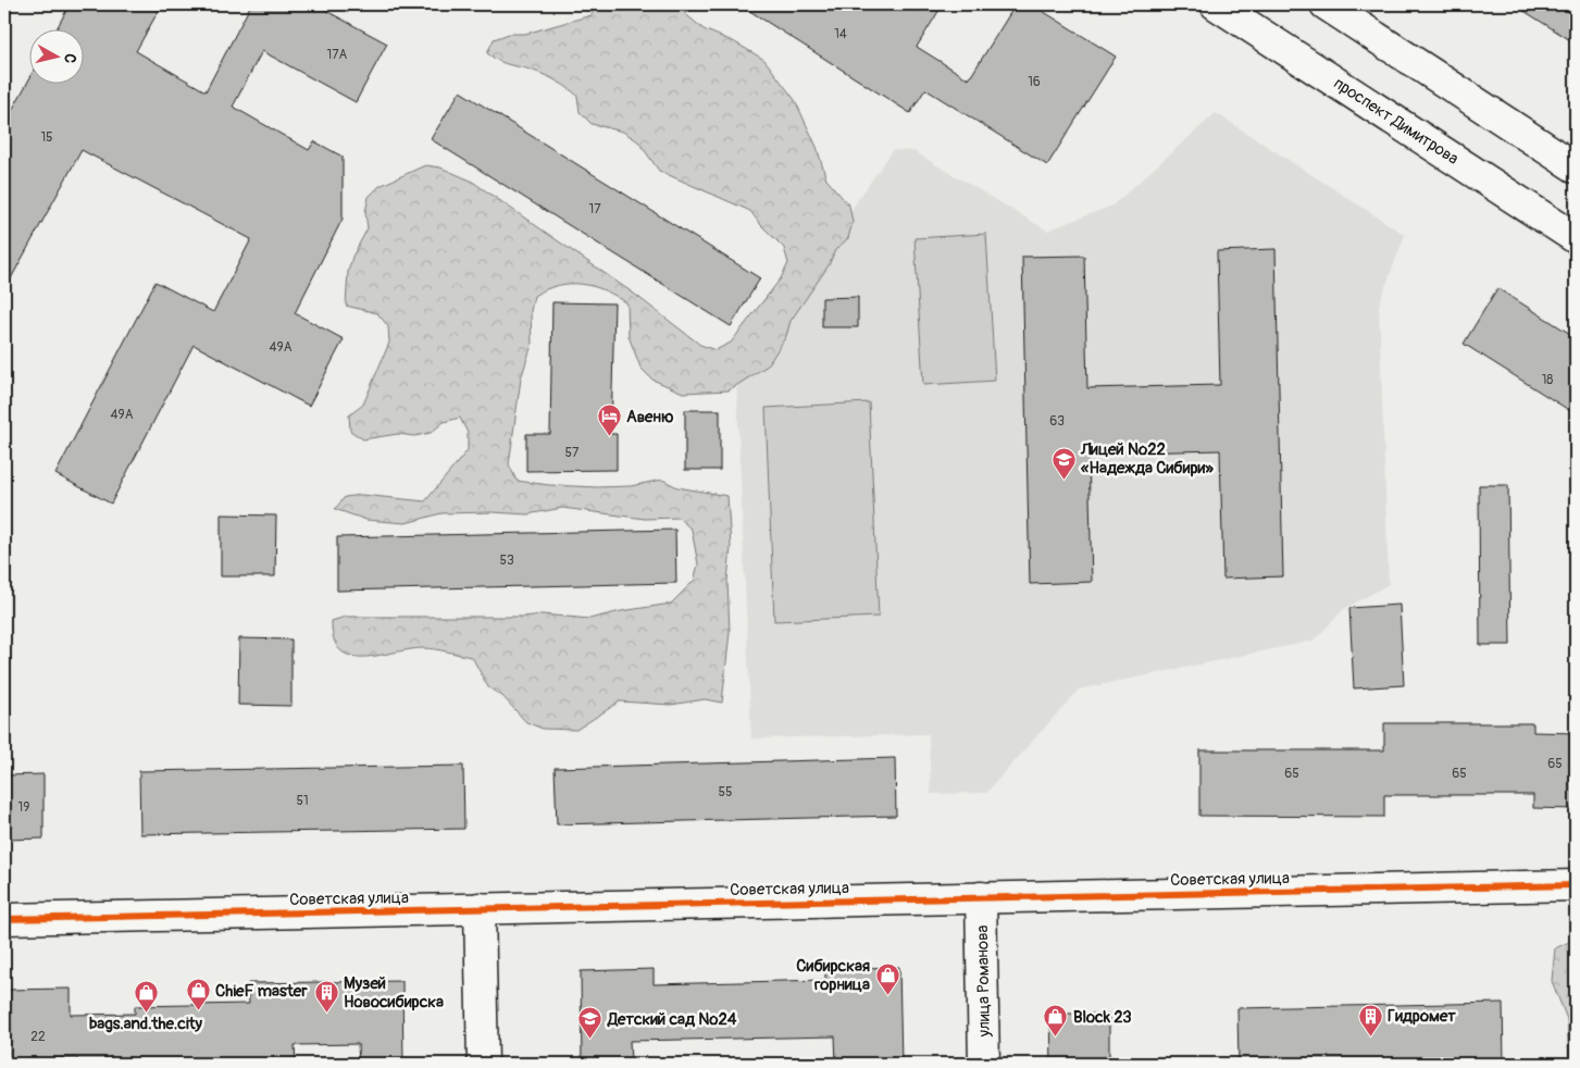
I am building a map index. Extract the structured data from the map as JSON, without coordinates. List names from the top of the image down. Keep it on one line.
{"streets":{"street":["проспект Димитрова","Советская улица","улица Романова"]},"crossings":[["Советская улица","улица Романова"]],"places":{"hotel":["Авеню"],"school or university":["Лицей №22 «Надежда Сибири»","Детский сад №24"],"shop":["Сибирская горница","ChieF master","bags.and.the.city","Block 23"],"building":["Музей Новосибирска","Гидромет"]},"house_numbers":["14","17А","16","15","17","49А","18","49А","63","57","53","65","65","65","55","51","19","22"],"north":"right"}
